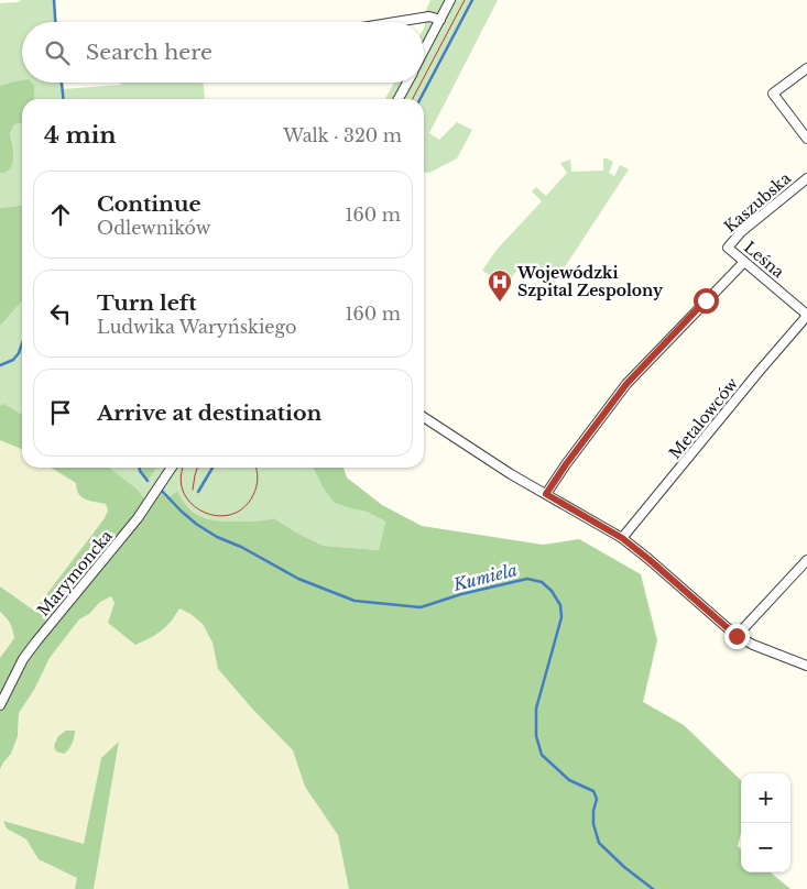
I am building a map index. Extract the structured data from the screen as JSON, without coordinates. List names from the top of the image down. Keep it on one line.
{"streets":{"street":["Kaszubska","Leśna","Metalowców","Marymoncka"]},"crossings":[["Kaszubska","Leśna"],["Leśna","Metalowców"]],"water":["Kumiela"],"places":{"hospital":["Wojewódzki Szpital Zespolony"]},"page":{"search":"Search here","heading":["4 min","Walk · 320 m"],"list":[["Continue","Odlewników","160 m"],["Turn left","Ludwika Waryńskiego","160 m"],"Arrive at destination"],"map_buttons":["+","−"]}}
